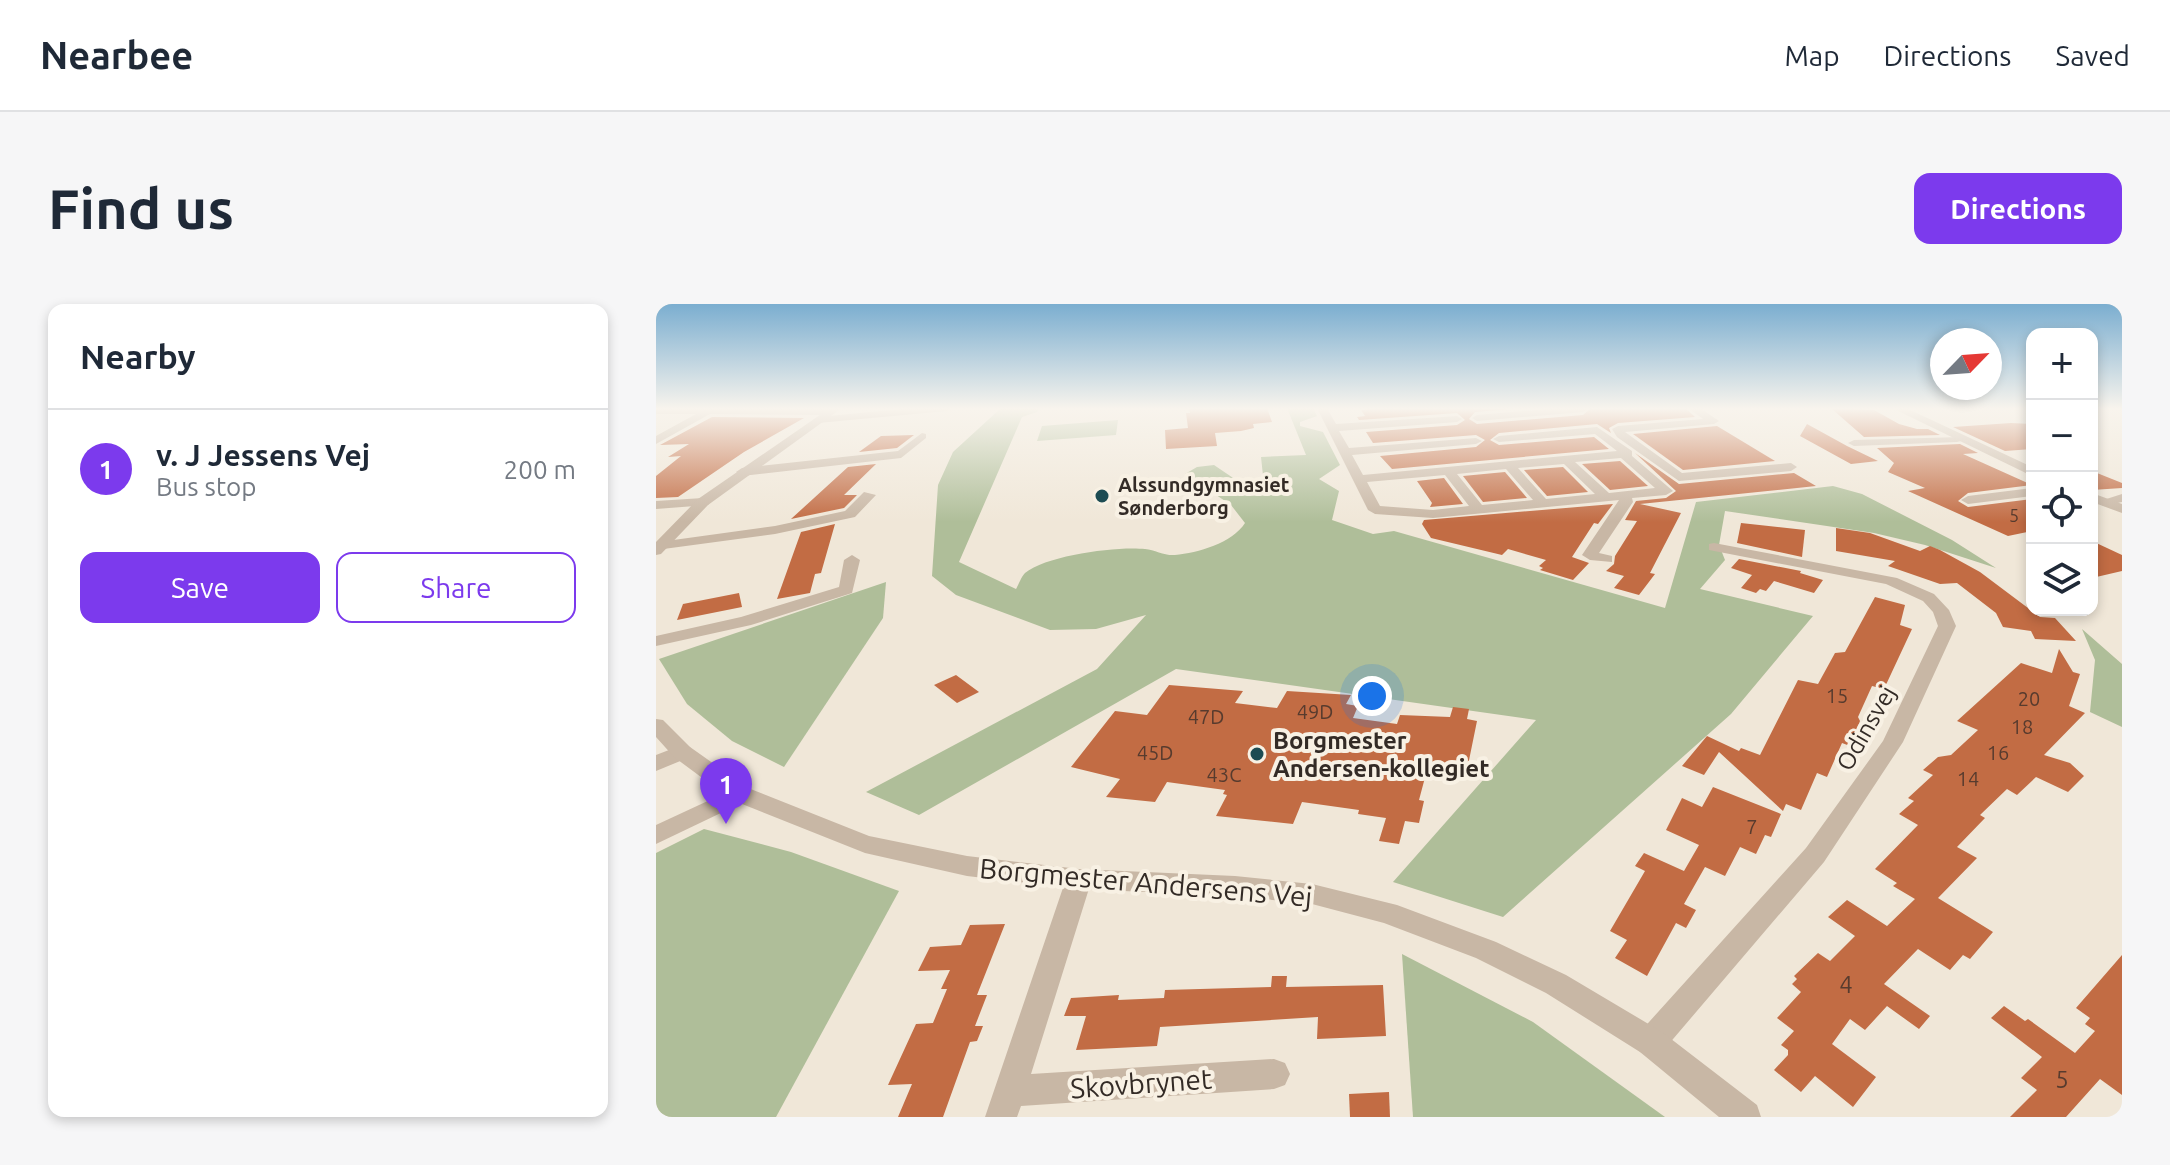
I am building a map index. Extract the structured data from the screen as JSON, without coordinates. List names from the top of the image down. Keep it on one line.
{"streets":{"street":["Odinsvej","Borgmester Andersens Vej","Skovbrynet"]},"crossings":[["Odinsvej","Borgmester Andersens Vej"],["Borgmester Andersens Vej","Skovbrynet"]],"places":["Alssundgymnasiet Sønderborg","Borgmester Andersen-kollegiet"],"house_numbers":["5","15","20","49D","47D","18","45D","16","43C","14","7","4","5"],"north":"top right","page":{"header":"Nearbee","nav":["Map","Directions","Saved"],"buttons":["Directions",["Save","Share"]],"title":"Find us","heading":"Nearby","map_buttons":["+","−"],"list":[{"mark":"1","name":"v. J Jessens Vej","note":"Bus stop","value":"200 m"}],"pins":"1"}}
